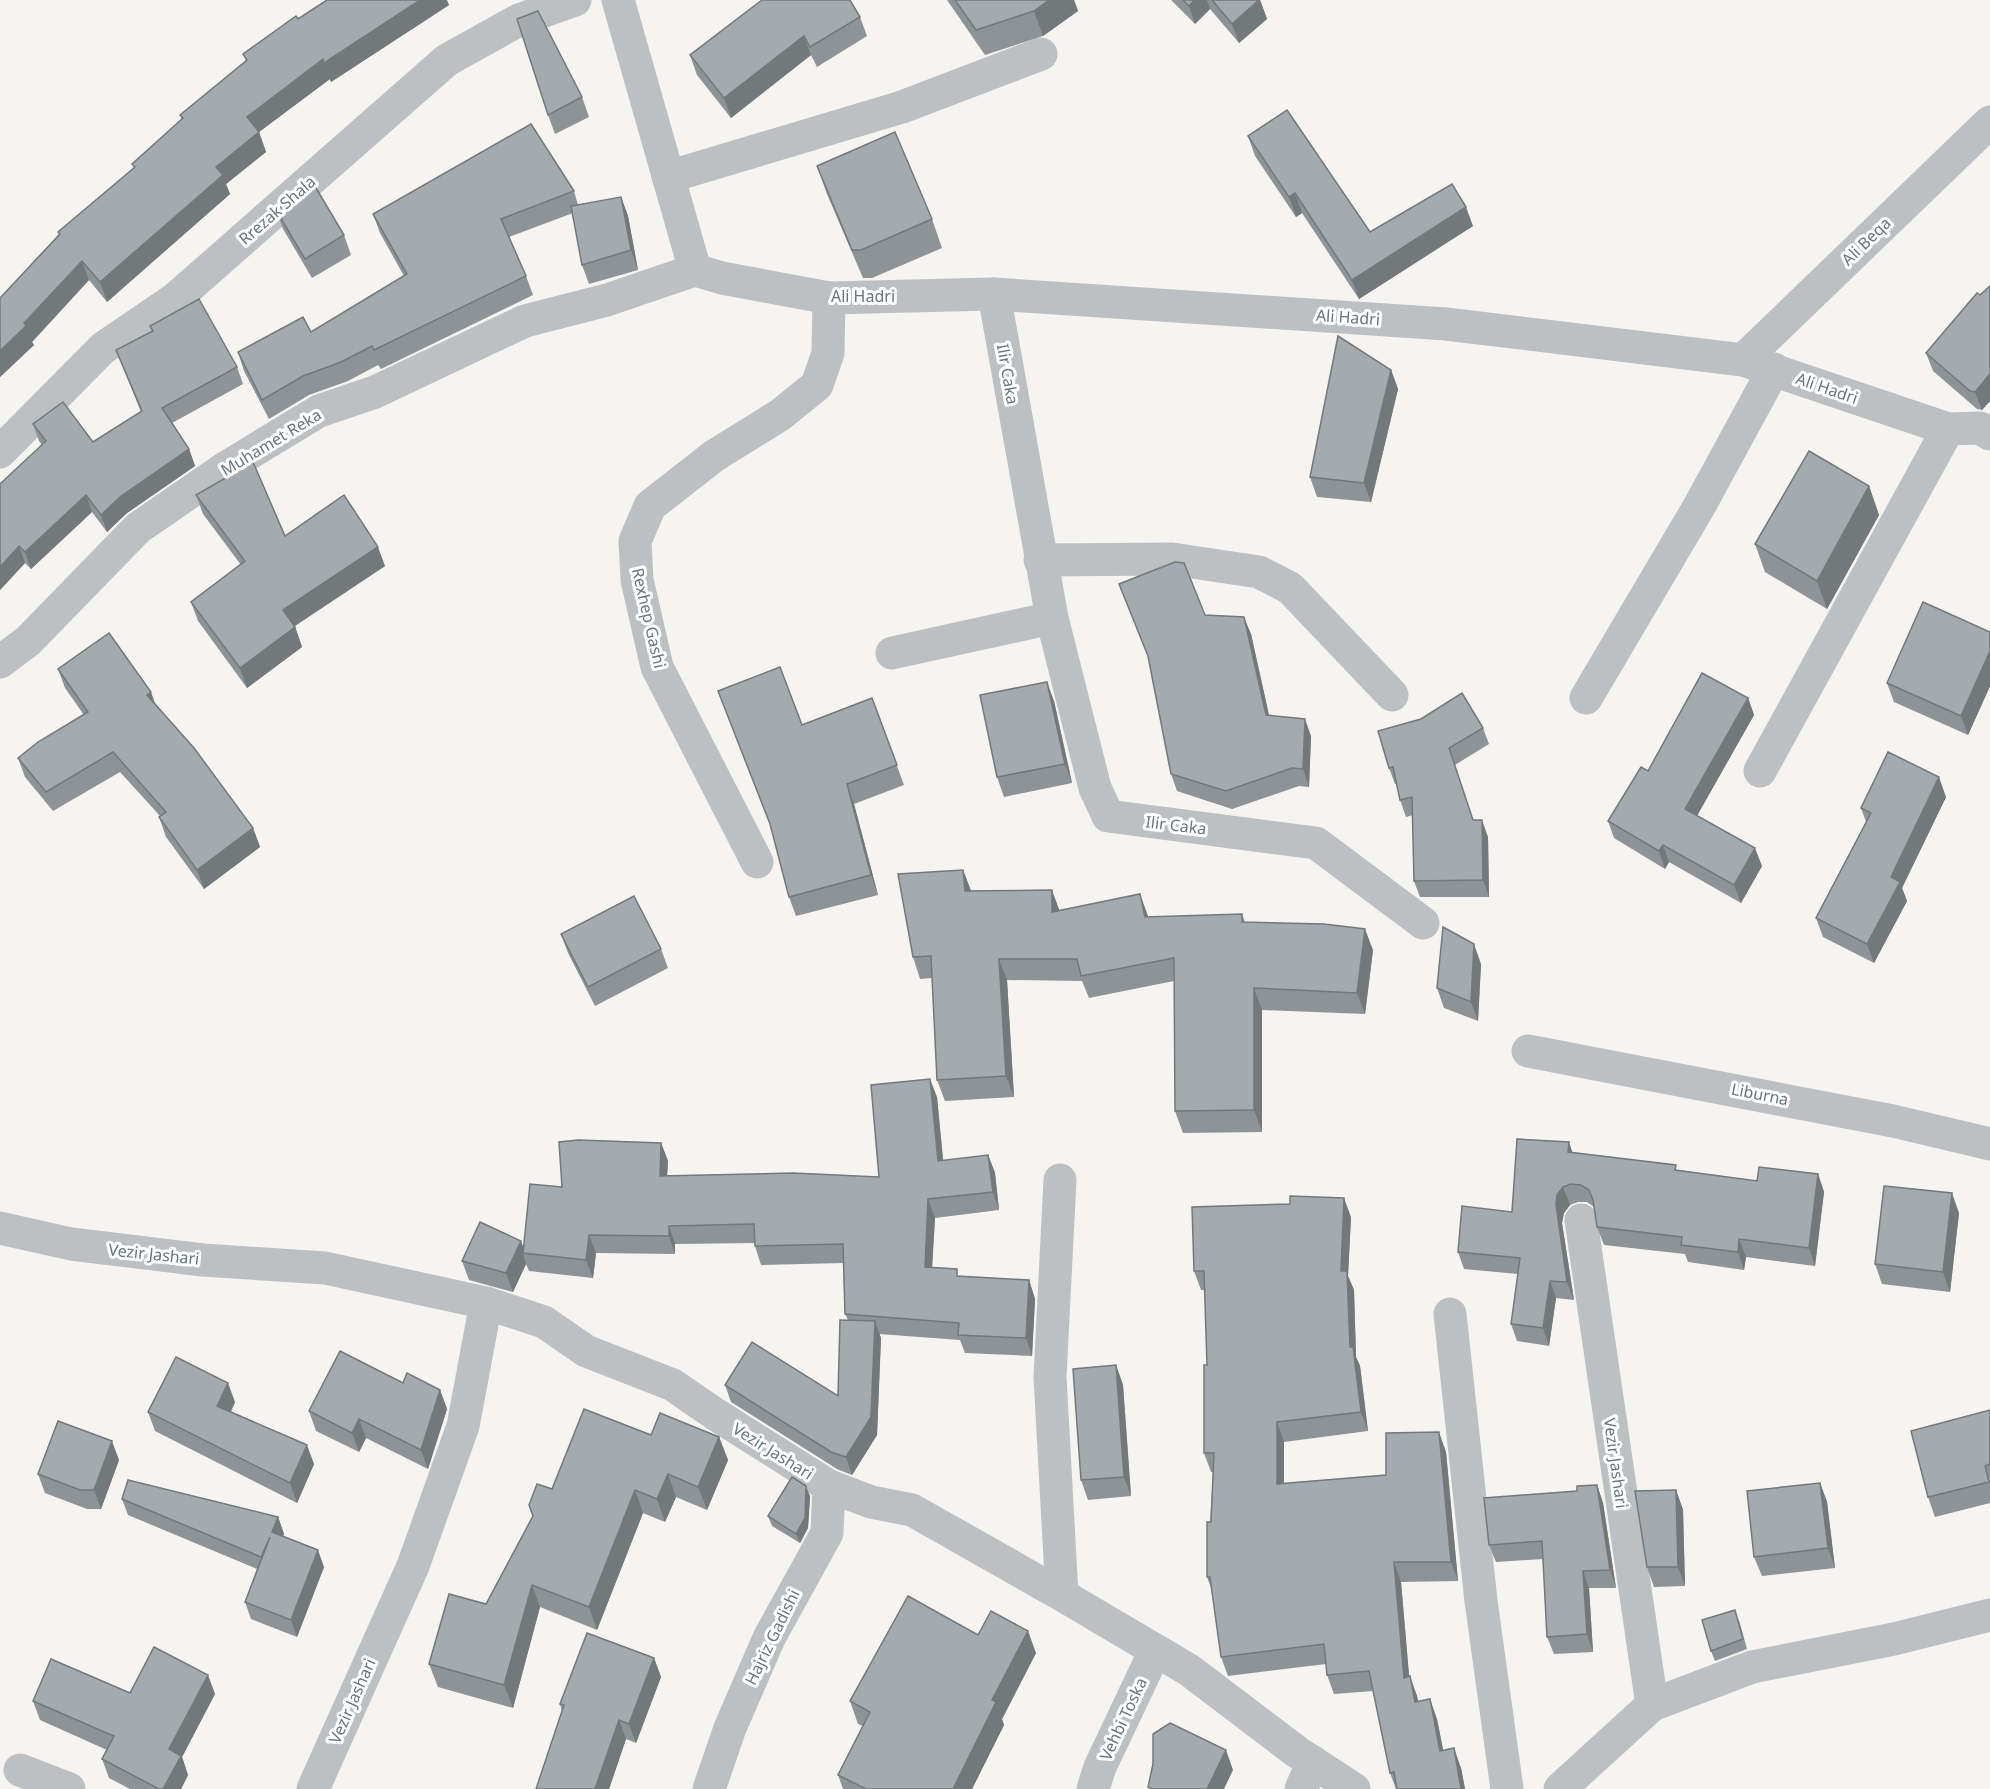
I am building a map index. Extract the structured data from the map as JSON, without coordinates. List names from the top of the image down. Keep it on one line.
{"streets":{"street":["Rrezak Shala","Ali Beqa","Ali Hadri","Ilir Caka","Muhamet Reka","Rexhep Gashi","Liburna","Vezir Jashari","Hajriz Gadishi","Vehbi Toska"]},"crossings":[["Ali Beqa","Ali Hadri"],["Ali Hadri","Ilir Caka"],["Ali Hadri","Muhamet Reka"],["Ali Hadri","Rexhep Gashi"],["Vezir Jashari","Hajriz Gadishi"],["Vezir Jashari","Vehbi Toska"]]}
